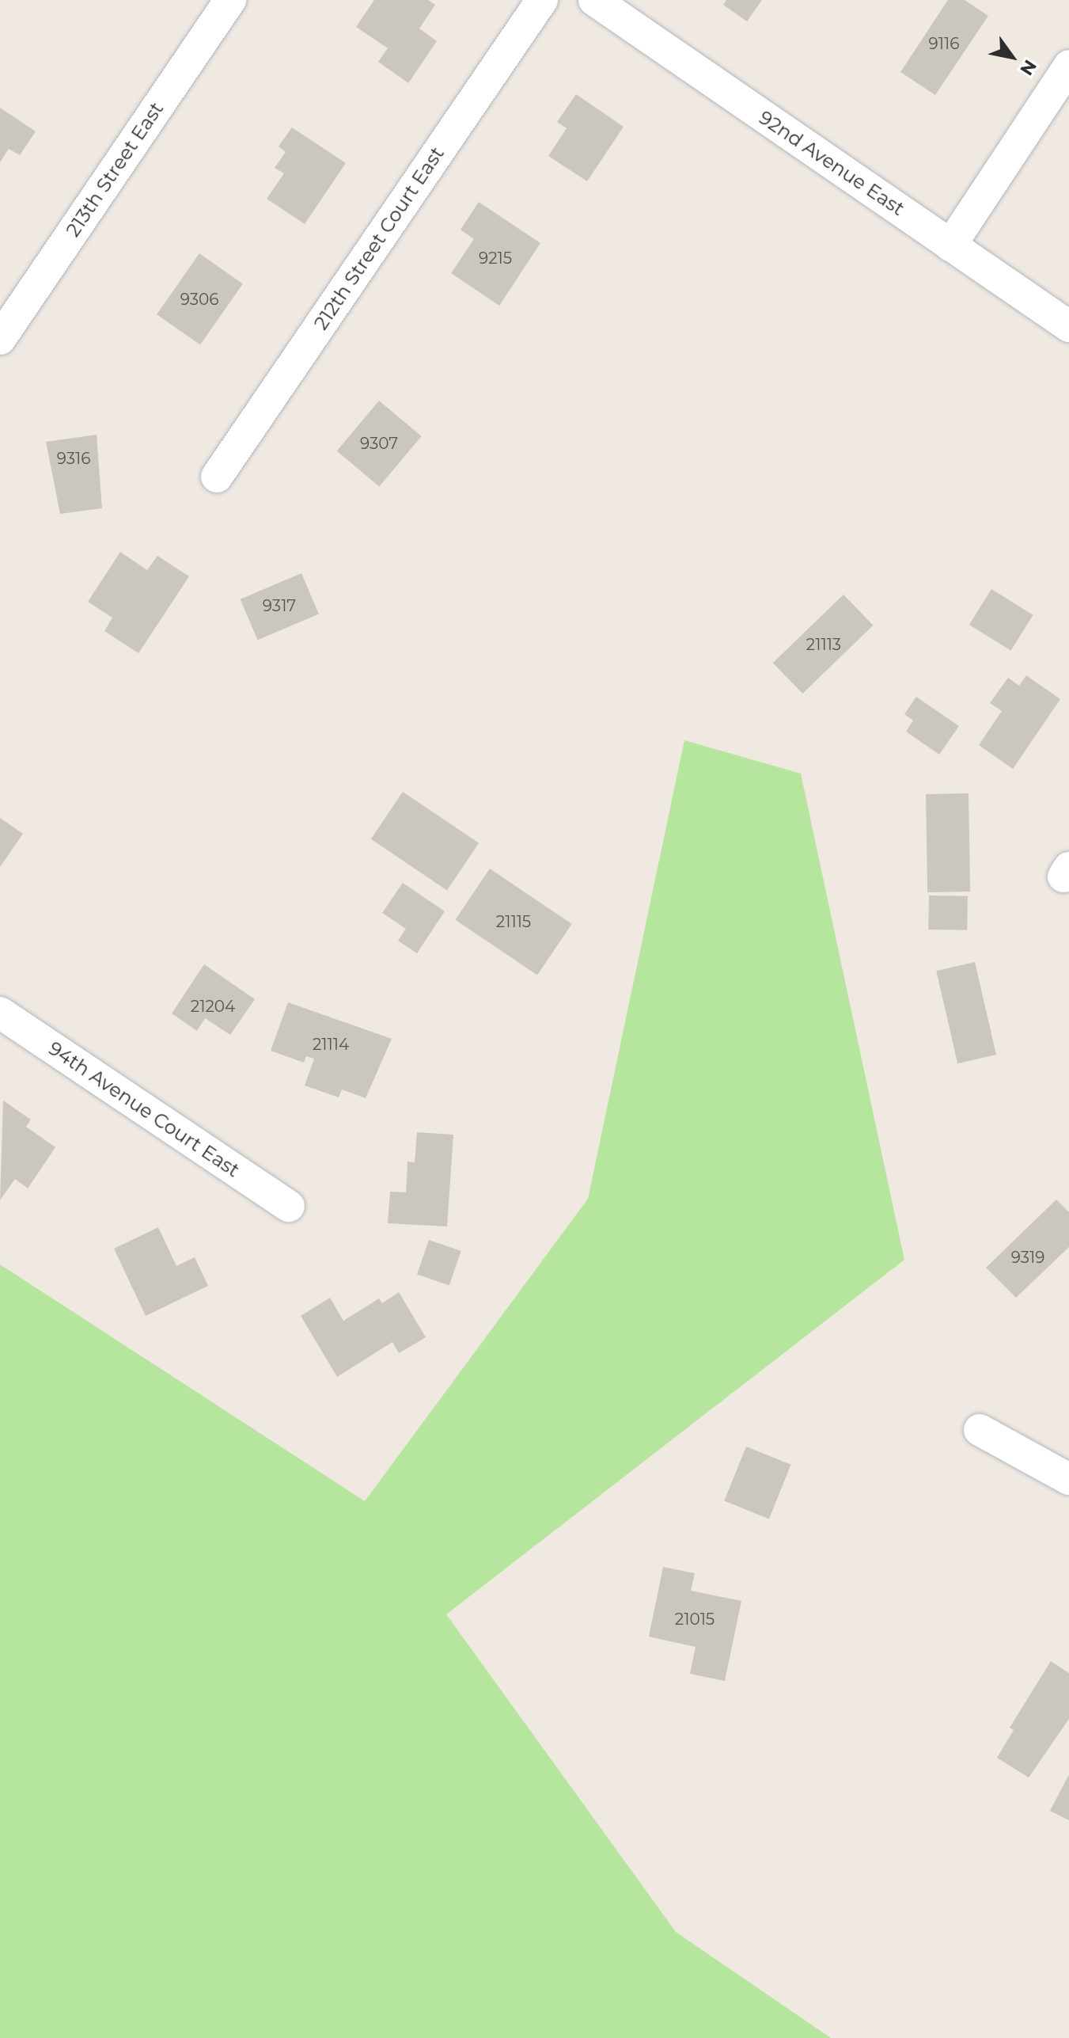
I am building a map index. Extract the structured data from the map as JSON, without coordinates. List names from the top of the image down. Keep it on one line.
{"streets":{"street":["92nd Avenue East","213th Street East","212th Street Court East","94th Avenue Court East"]},"house_numbers":["9116","9215","9306","9307","9316","9317","21113","21115","21204","21114","9319","21015"],"north":"bottom right"}
